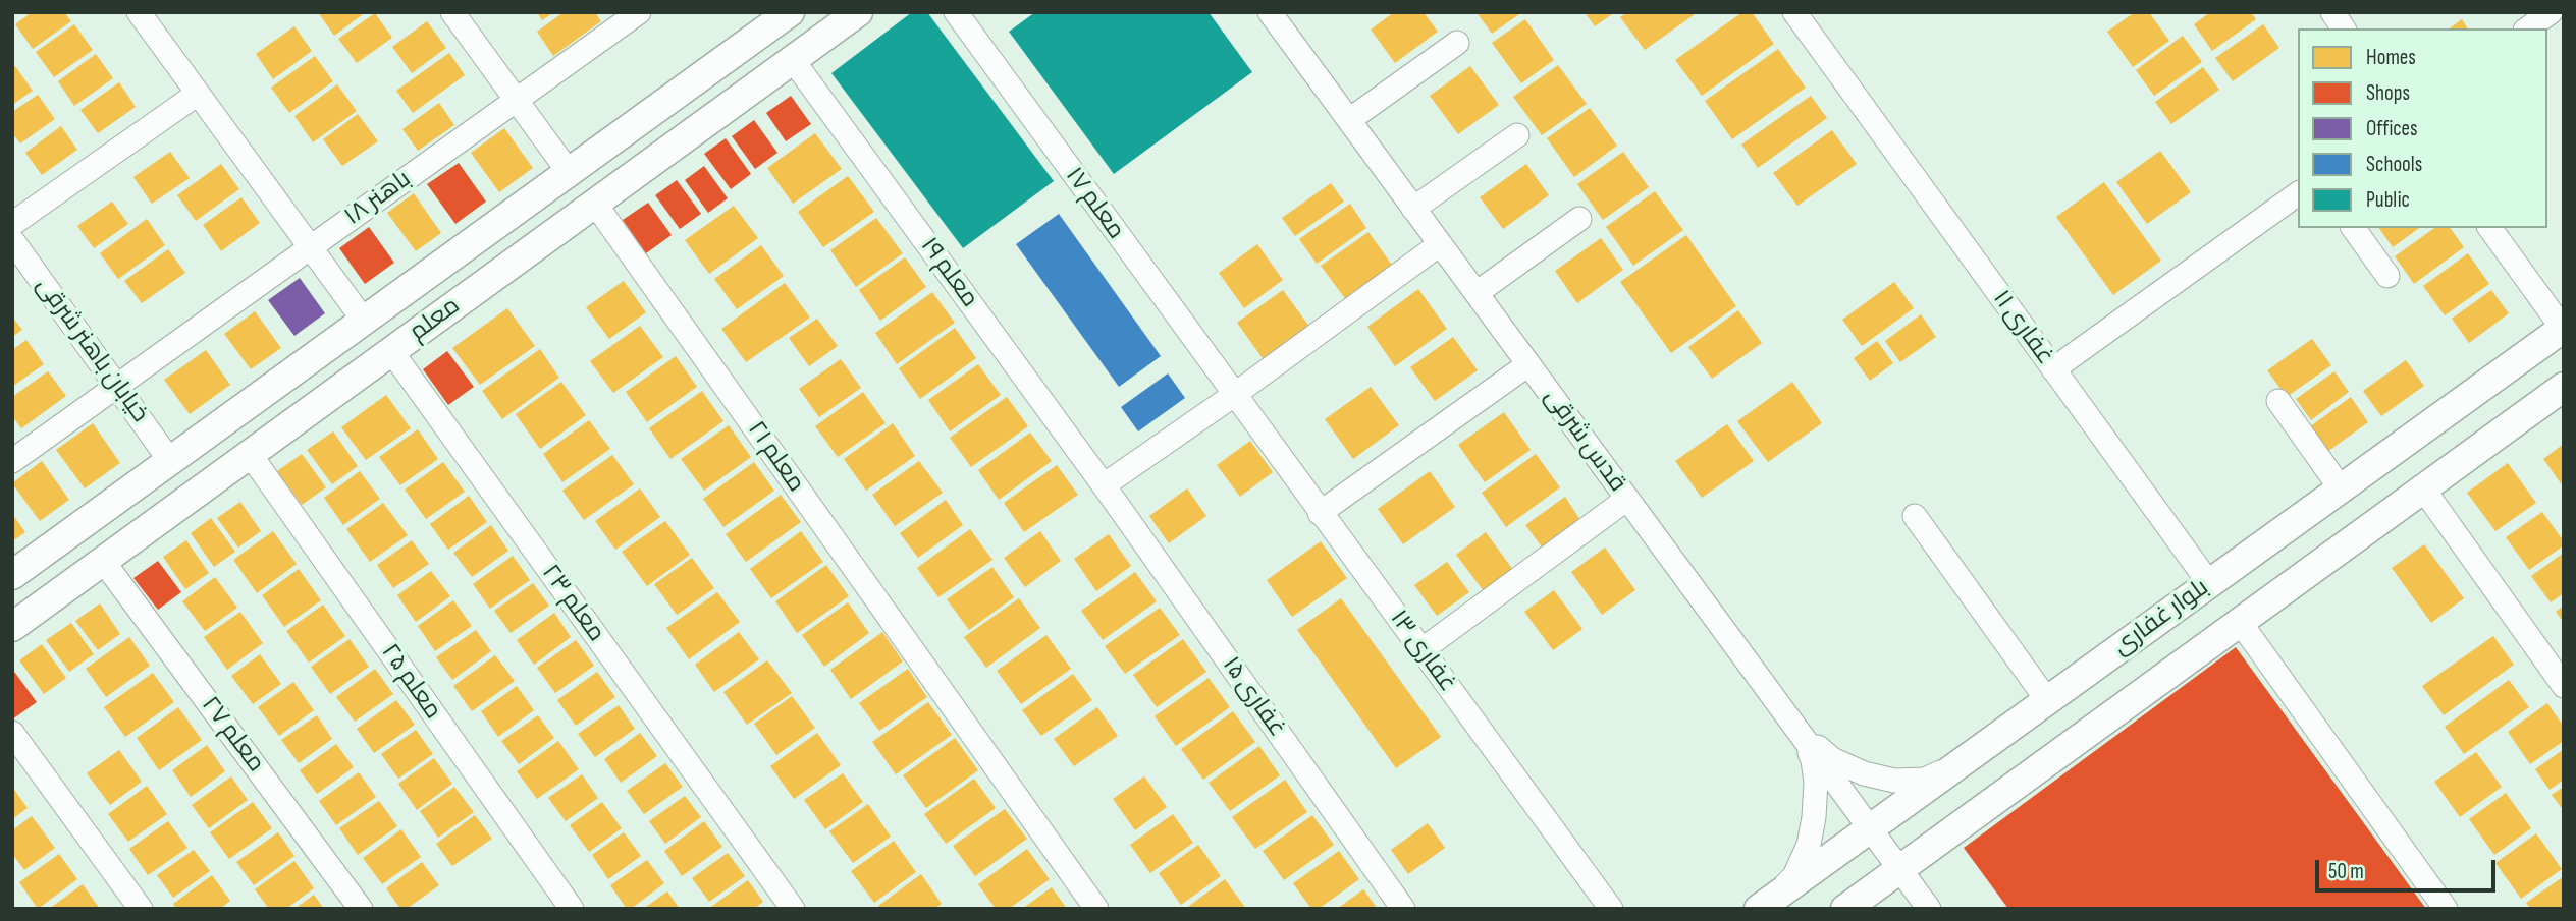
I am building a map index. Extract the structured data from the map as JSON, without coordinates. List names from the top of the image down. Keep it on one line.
{"streets":{"main road":["معلم","بلوار غفاری"],"street":["باهنر ۱۸","معلم ۱۷","معلم ۱۹","غفاری ۱۱","خیابان باهنر شرقی","قدس شرقی","معلم ۲۱","معلم ۲۳","غفاری ۱۳","معلم ۲۵","غفاری ۱۵","معلم ۲۷"]},"crossings":[["باهنر ۱۸","خیابان باهنر شرقی"],["معلم ۱۷","غفاری ۱۳"],["معلم ۱۹","معلم"],["معلم ۱۹","غفاری ۱۵"],["معلم","خیابان باهنر شرقی"],["معلم","معلم ۲۱"],["معلم","معلم ۲۳"],["معلم","معلم ۲۵"],["معلم","معلم ۲۷"],["غفاری ۱۱","بلوار غفاری"],["قدس شرقی","بلوار غفاری"]],"legend":["Homes","Shops","Offices","Schools","Public"],"scale_bar":"50 m"}
